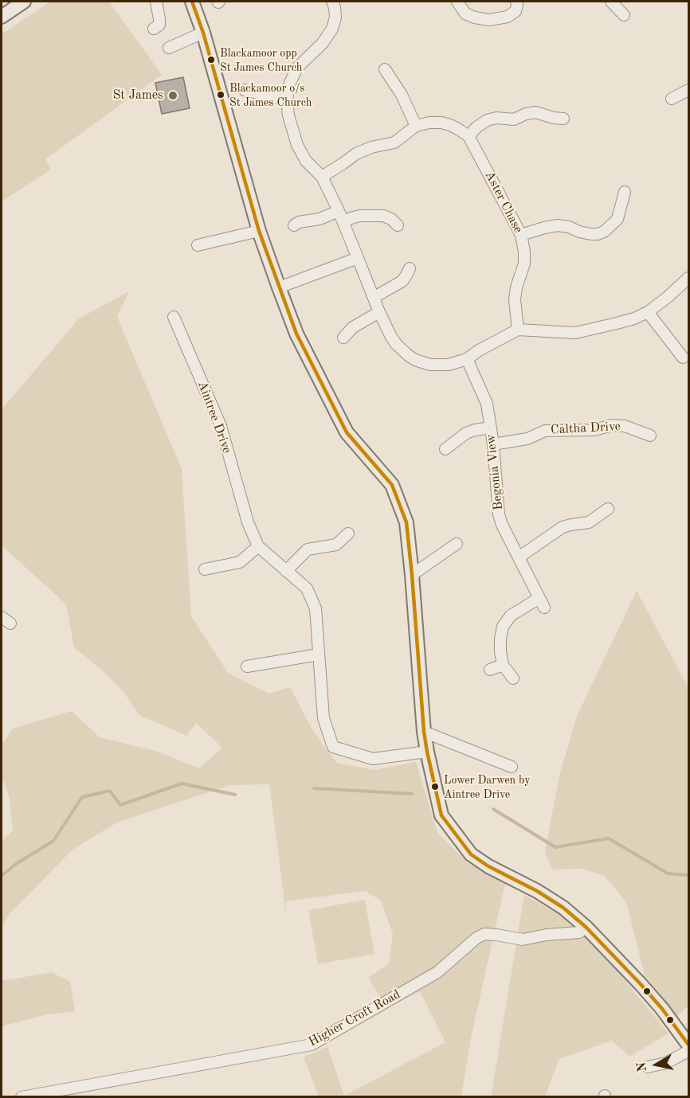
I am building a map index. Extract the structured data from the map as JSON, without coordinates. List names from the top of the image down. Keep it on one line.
{"streets":{"street":["Aster Chase","Aintree Drive","Caltha Drive","Begonia View","Higher Croft Road"]},"crossings":[["Caltha Drive","Begonia View"]],"places":["Blackamoor opp St James Church","Blackamoor o/s St James Church","St James","Lower Darwen by Aintree Drive"],"north":"left"}
